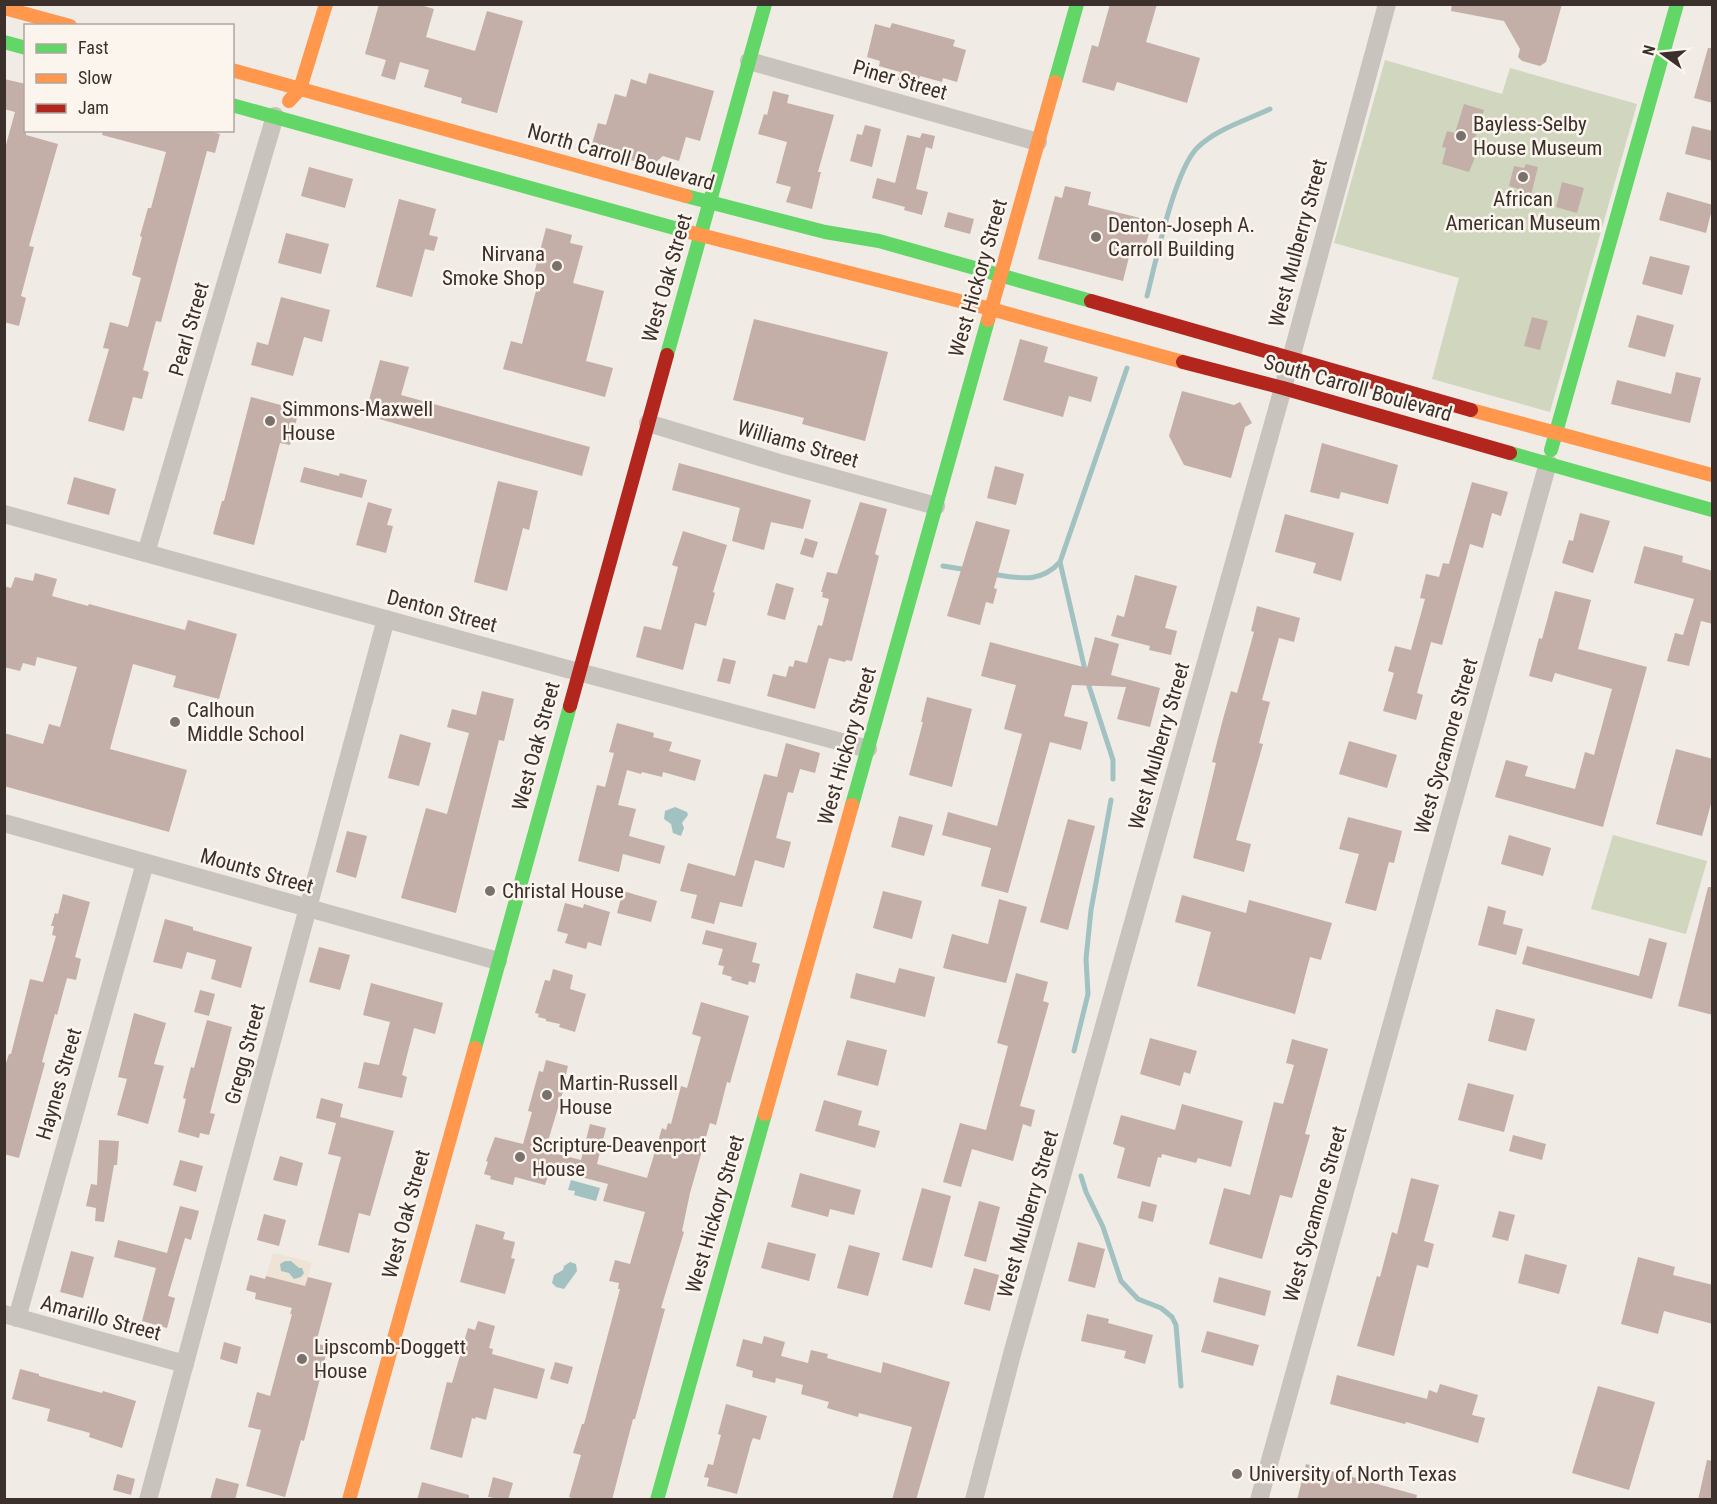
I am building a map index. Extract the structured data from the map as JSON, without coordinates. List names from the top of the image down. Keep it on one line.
{"streets":{"main road":["North Carroll Boulevard","West Oak Street","West Hickory Street","South Carroll Boulevard","West Sycamore Street"],"street":["Piner Street","West Mulberry Street","Pearl Street","Williams Street","Denton Street","Mounts Street","Gregg Street","Haynes Street","Amarillo Street"]},"crossings":[["Piner Street","West Oak Street"],["Piner Street","West Hickory Street"],["North Carroll Boulevard","West Oak Street"],["North Carroll Boulevard","West Hickory Street"],["North Carroll Boulevard","South Carroll Boulevard"],["West Mulberry Street","South Carroll Boulevard"],["West Oak Street","Williams Street"],["West Oak Street","Denton Street"],["West Oak Street","Mounts Street"],["West Hickory Street","South Carroll Boulevard"],["West Hickory Street","Williams Street"],["West Hickory Street","Denton Street"],["Pearl Street","Denton Street"],["South Carroll Boulevard","West Sycamore Street"],["Denton Street","Gregg Street"],["Mounts Street","Gregg Street"],["Mounts Street","Haynes Street"],["Gregg Street","Amarillo Street"],["Haynes Street","Amarillo Street"]],"places":["Bayless-Selby House Museum","African American Museum","Denton-Joseph A. Carroll Building","Nirvana Smoke Shop","Simmons-Maxwell House","Calhoun Middle School","Christal House","Martin-Russell House","Scripture-Deavenport House","Lipscomb-Doggett House","University of North Texas"],"legend":["Fast","Slow","Jam"],"north":"left"}
